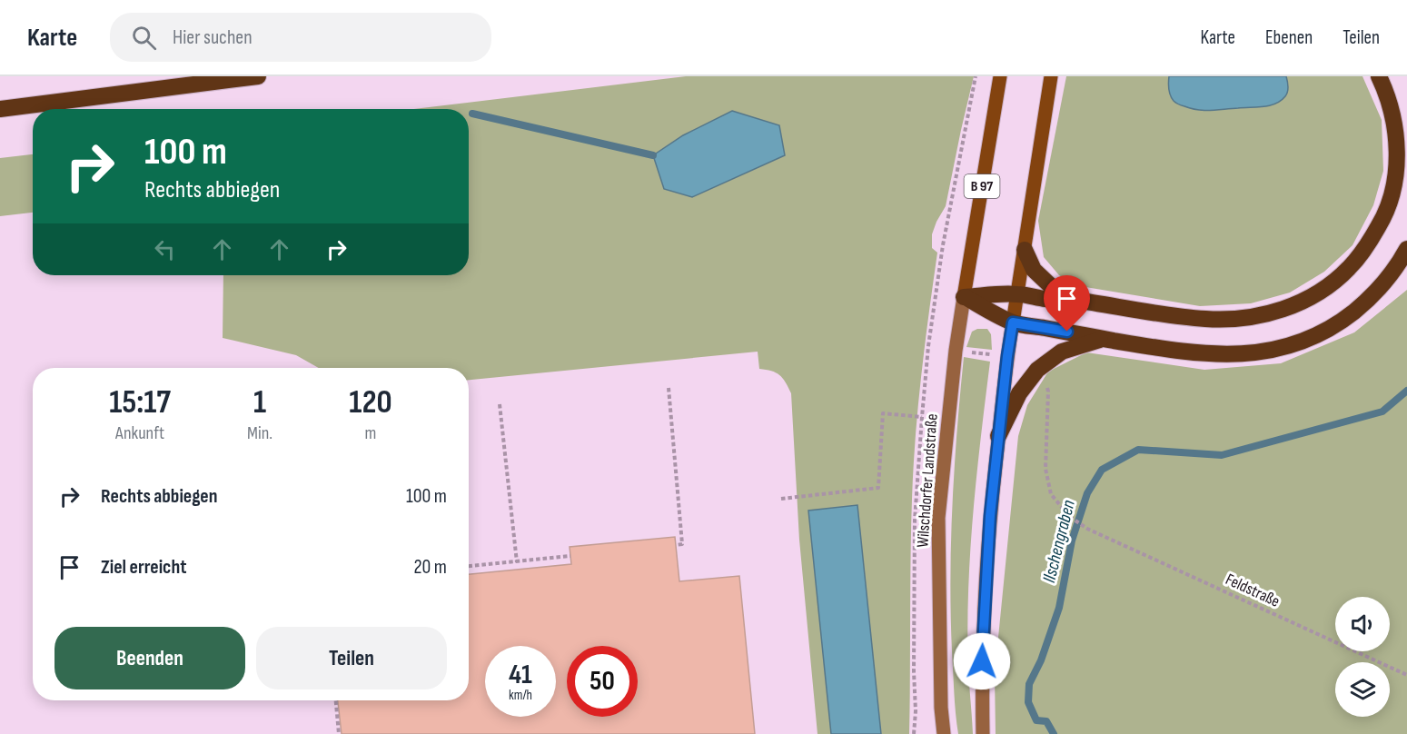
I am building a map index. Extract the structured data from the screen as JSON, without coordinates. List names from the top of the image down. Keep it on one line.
{"streets":{"main road":["B 97","Wilschdorfer Landstraße"],"path":["Feldstraße"]},"crossings":[["B 97","Wilschdorfer Landstraße"]],"water":["Ilschengraben"],"page":{"header":"Karte","search":"Hier suchen","nav":["Karte","Ebenen","Teilen"],"turn":["100 m","Rechts abbiegen"],"eta":["15:17","Ankunft","1","Min.","120","m"],"list":[{"name":"Rechts abbiegen","value":"100 m"},{"name":"Ziel erreicht","value":"20 m"}],"buttons":["Beenden","Teilen"],"speed":"41 km/h","limit":"50"}}
